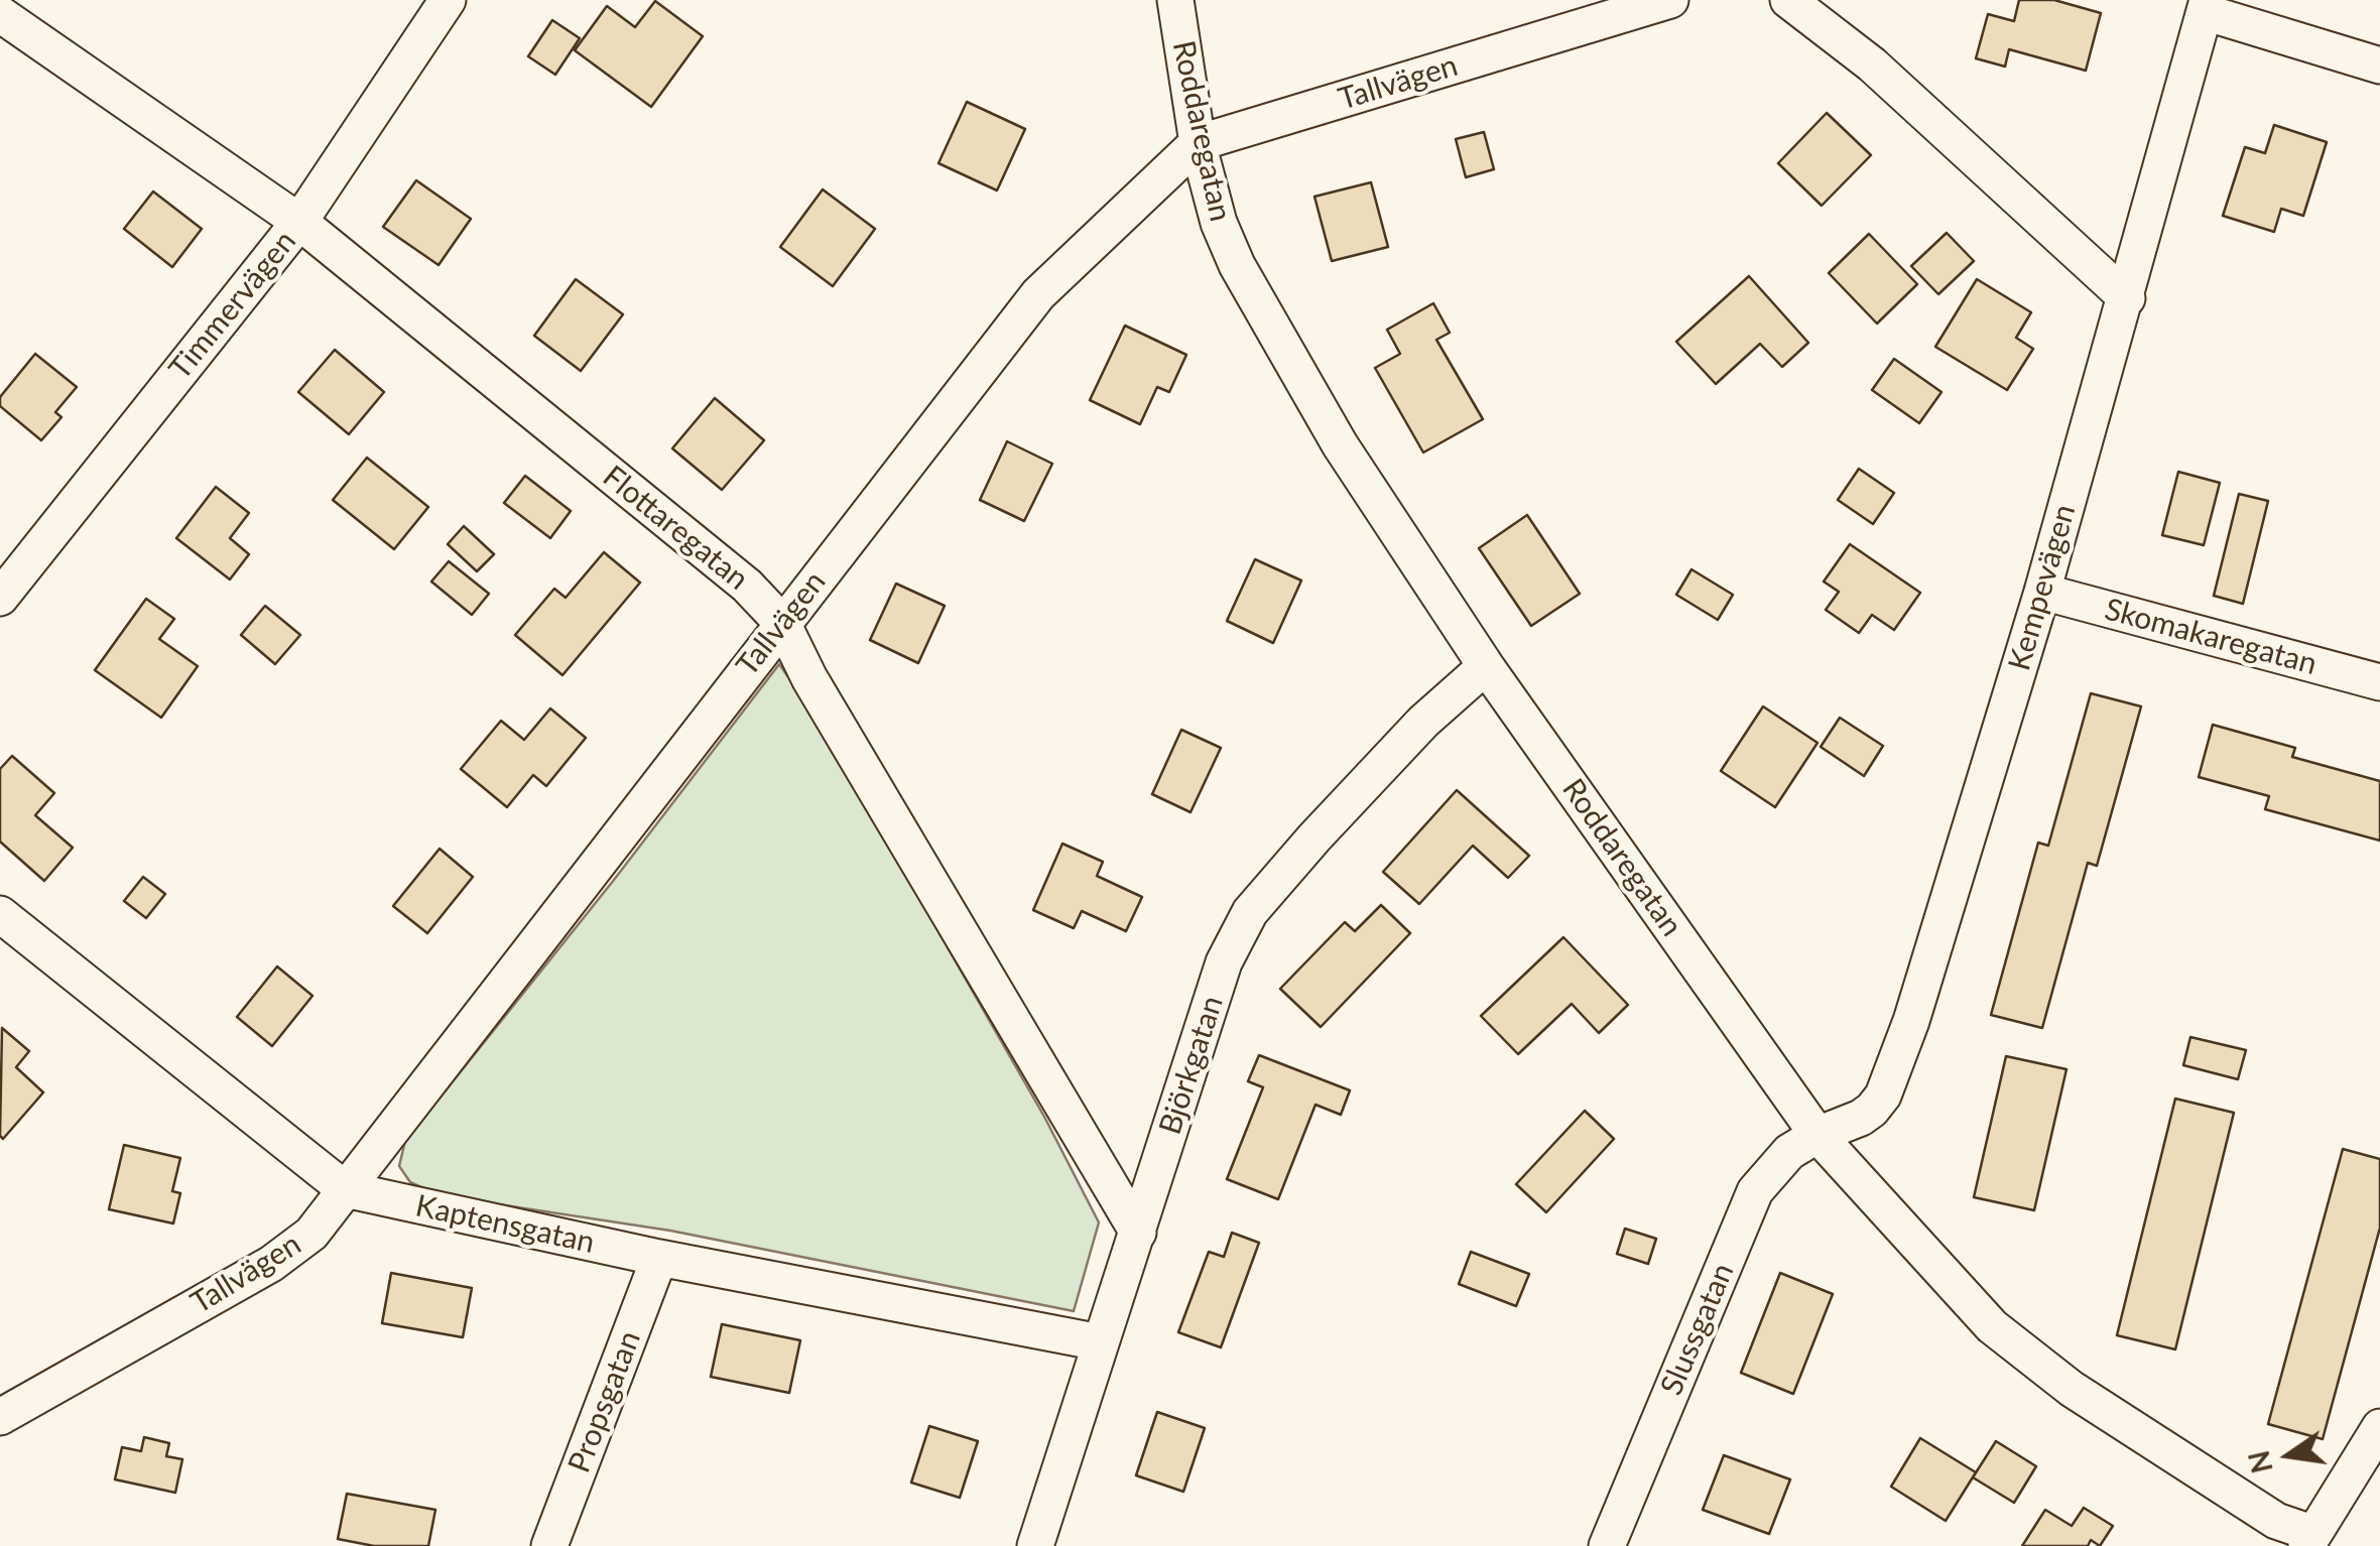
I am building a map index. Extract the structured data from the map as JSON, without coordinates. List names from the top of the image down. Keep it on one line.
{"streets":{"street":["Tallvägen","Roddaregatan","Timmervägen","Flottaregatan","Kempevägen","Skomakaregatan","Björkgatan","Kaptensgatan","Slussgatan","Propsgatan"]},"crossings":[["Tallvägen","Roddaregatan"],["Tallvägen","Flottaregatan"],["Tallvägen","Kaptensgatan"],["Roddaregatan","Kempevägen"],["Roddaregatan","Björkgatan"],["Roddaregatan","Slussgatan"],["Timmervägen","Flottaregatan"],["Flottaregatan","Björkgatan"],["Kempevägen","Skomakaregatan"],["Kempevägen","Slussgatan"],["Björkgatan","Kaptensgatan"],["Kaptensgatan","Propsgatan"]],"north":"left"}
